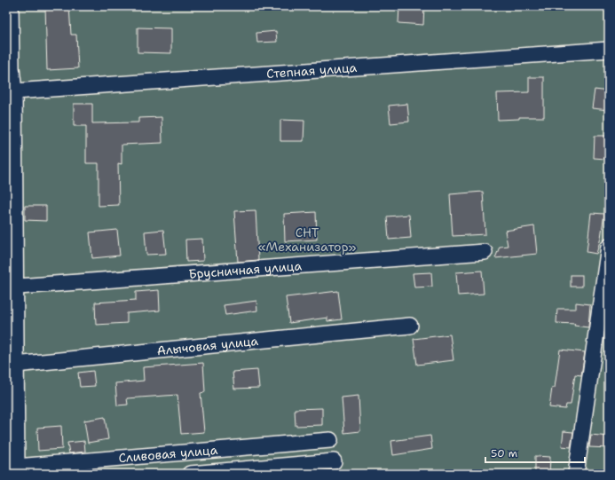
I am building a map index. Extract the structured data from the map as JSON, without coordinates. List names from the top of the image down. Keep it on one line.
{"streets":{"street":["Степная улица","Брусничная улица","Алычовая улица","Сливовая улица"]},"parks":["СНТ «Механизатор»"],"scale_bar":"50 m"}
